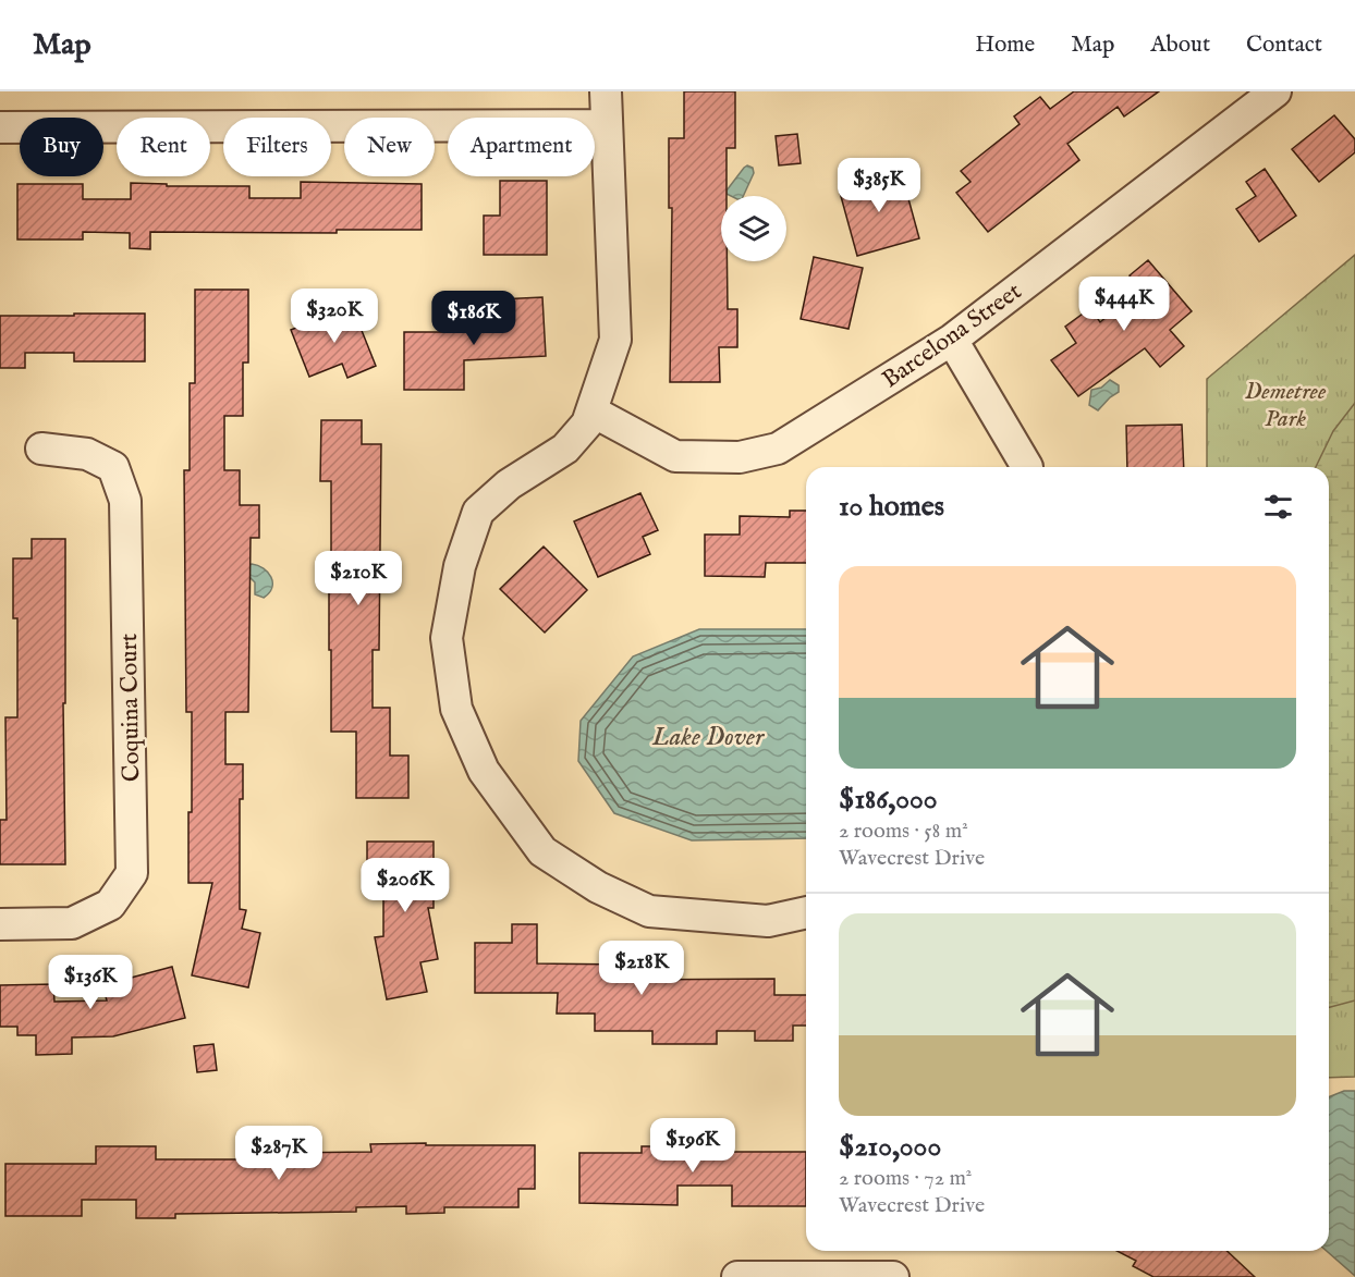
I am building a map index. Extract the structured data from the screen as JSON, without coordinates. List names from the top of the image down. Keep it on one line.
{"streets":{"street":["Barcelona Street","Coquina Court"]},"water":["Lake Dover"],"parks":["Demetree Park"],"page":{"header":"Map","nav":["Home","Map","About","Contact"],"chip":["Buy","Rent","Filters","New","Apartment"],"price":["$385K","$444K","$320K","$186K","$210K","$206K","$218K","$136K","$196K","$287K"],"heading":"10 homes","list":[{"name":"$186,000","note":"2 rooms · 58 m² · Wavecrest Drive"},{"name":"$210,000","note":"2 rooms · 72 m² · Wavecrest Drive"}]}}
